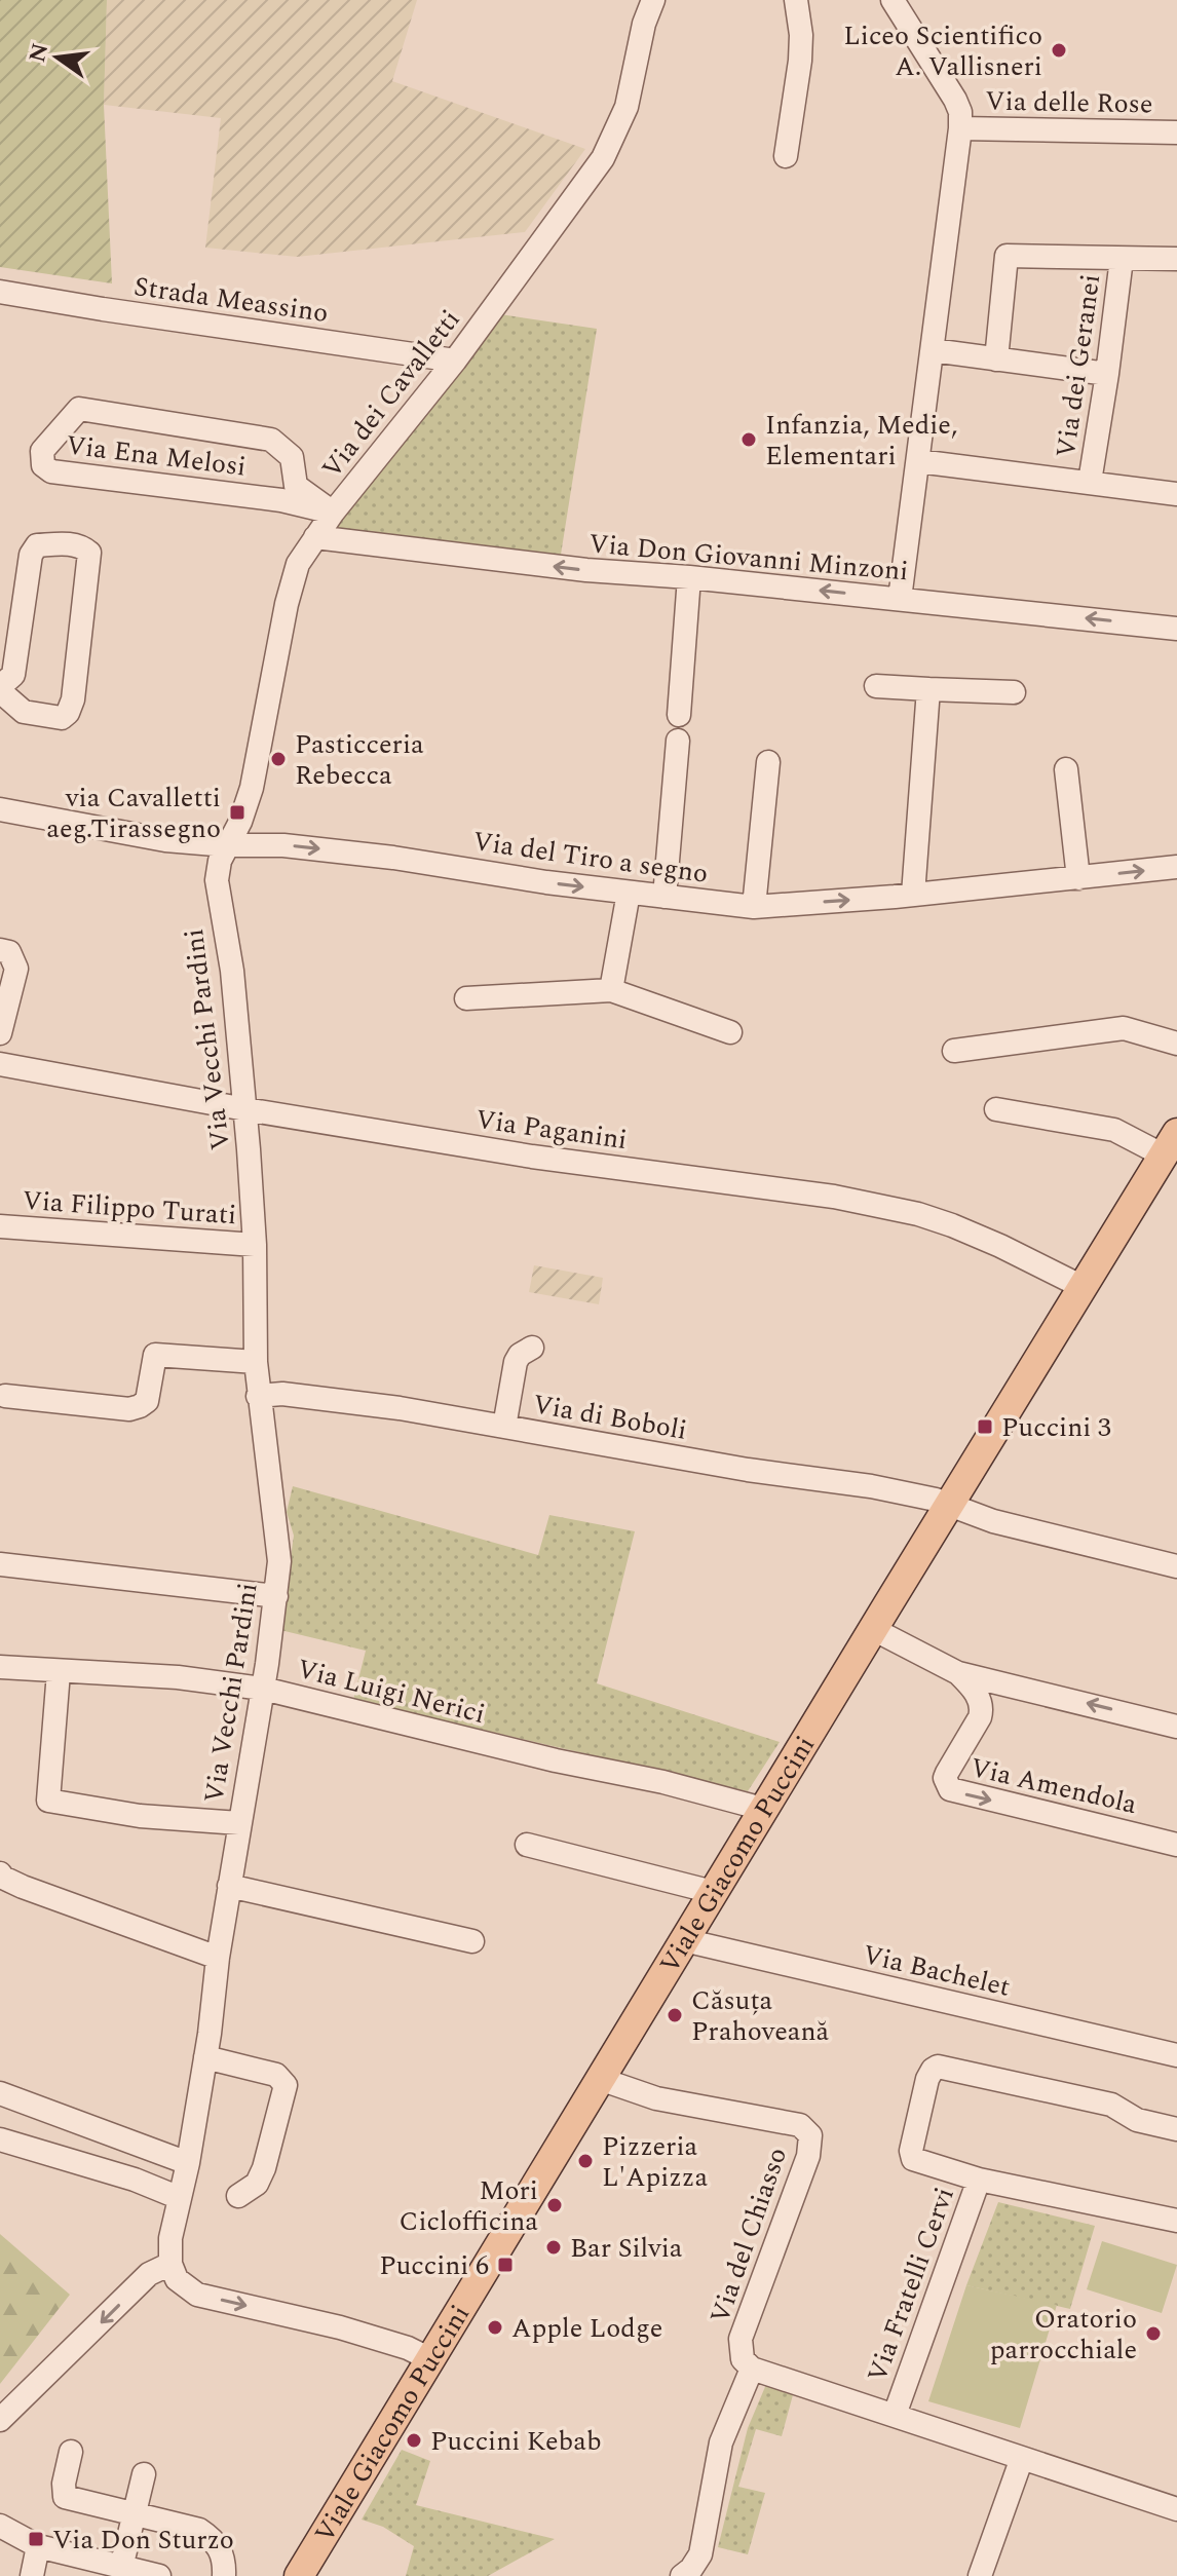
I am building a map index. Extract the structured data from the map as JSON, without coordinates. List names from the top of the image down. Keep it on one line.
{"streets":{"main road":["Viale Giacomo Puccini"],"street":["Via delle Rose","Strada Meassino","Via dei Geranei","Via dei Cavalletti","Via Ena Melosi","Via Don Giovanni Minzoni","Via del Tiro a segno","Via Vecchi Pardini","Via Paganini","Via Filippo Turati","Via di Boboli","Via Luigi Nerici","Via Amendola","Via Bachelet","Via del Chiasso","Via Fratelli Cervi"]},"crossings":[["Strada Meassino","Via dei Cavalletti"],["Via dei Cavalletti","Via Ena Melosi"],["Via dei Cavalletti","Via Don Giovanni Minzoni"],["Via dei Cavalletti","Via del Tiro a segno"],["Via dei Cavalletti","Via Vecchi Pardini"],["Via del Tiro a segno","Via Vecchi Pardini"],["Via Vecchi Pardini","Via Paganini"],["Via Vecchi Pardini","Via Filippo Turati"],["Via Vecchi Pardini","Via di Boboli"],["Via Vecchi Pardini","Via Luigi Nerici"],["Via Paganini","Viale Giacomo Puccini"],["Via di Boboli","Viale Giacomo Puccini"],["Via Luigi Nerici","Viale Giacomo Puccini"],["Viale Giacomo Puccini","Via Bachelet"],["Viale Giacomo Puccini","Via del Chiasso"]],"places":{"other":["Liceo Scientifico A. Vallisneri","Infanzia, Medie, Elementari","Pasticceria Rebecca","Căsuța Prahoveană","Pizzeria L'Apizza","Mori Ciclofficina","Bar Silvia","Apple Lodge","Oratorio parrocchiale","Puccini Kebab"],"transit":["via Cavalletti aeg.Tirassegno","Puccini 3","Puccini 6","Via Don Sturzo"]},"north":"left"}
